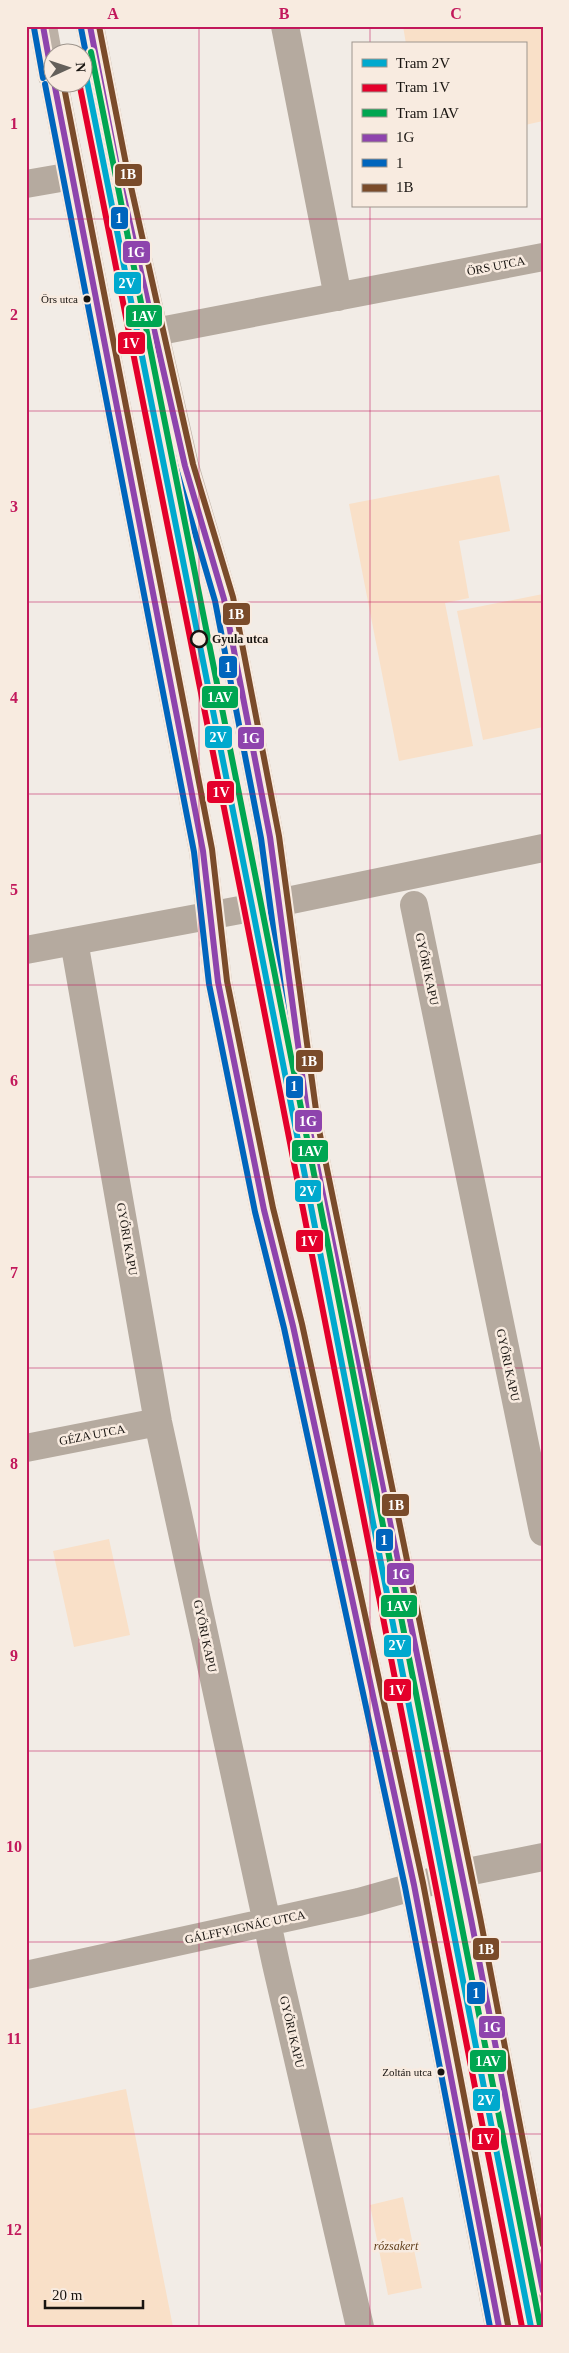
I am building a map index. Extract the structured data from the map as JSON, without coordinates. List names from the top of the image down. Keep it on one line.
{"streets":{"street":["ÖRS UTCA","GYŐRI KAPU","GÉZA UTCA","GÁLFFY IGNÁC UTCA"]},"crossings":[["GYŐRI KAPU","GÉZA UTCA"],["GYŐRI KAPU","GÁLFFY IGNÁC UTCA"]],"parks":["rózsakert"],"places":["Örs utca","Gyula utca","Zoltán utca"],"lines":["transit line 1G","transit line 1B","transit line 1","tram line 1AV","tram line 2V","tram line 1V"],"legend":["Tram 2V","Tram 1V","Tram 1AV","1G","1","1B"],"scale_bar":"20 m","north":"right","grid":{"columns":["A","B","C"],"rows":["1","2","3","4","5","6","7","8","9","10","11","12"]}}
